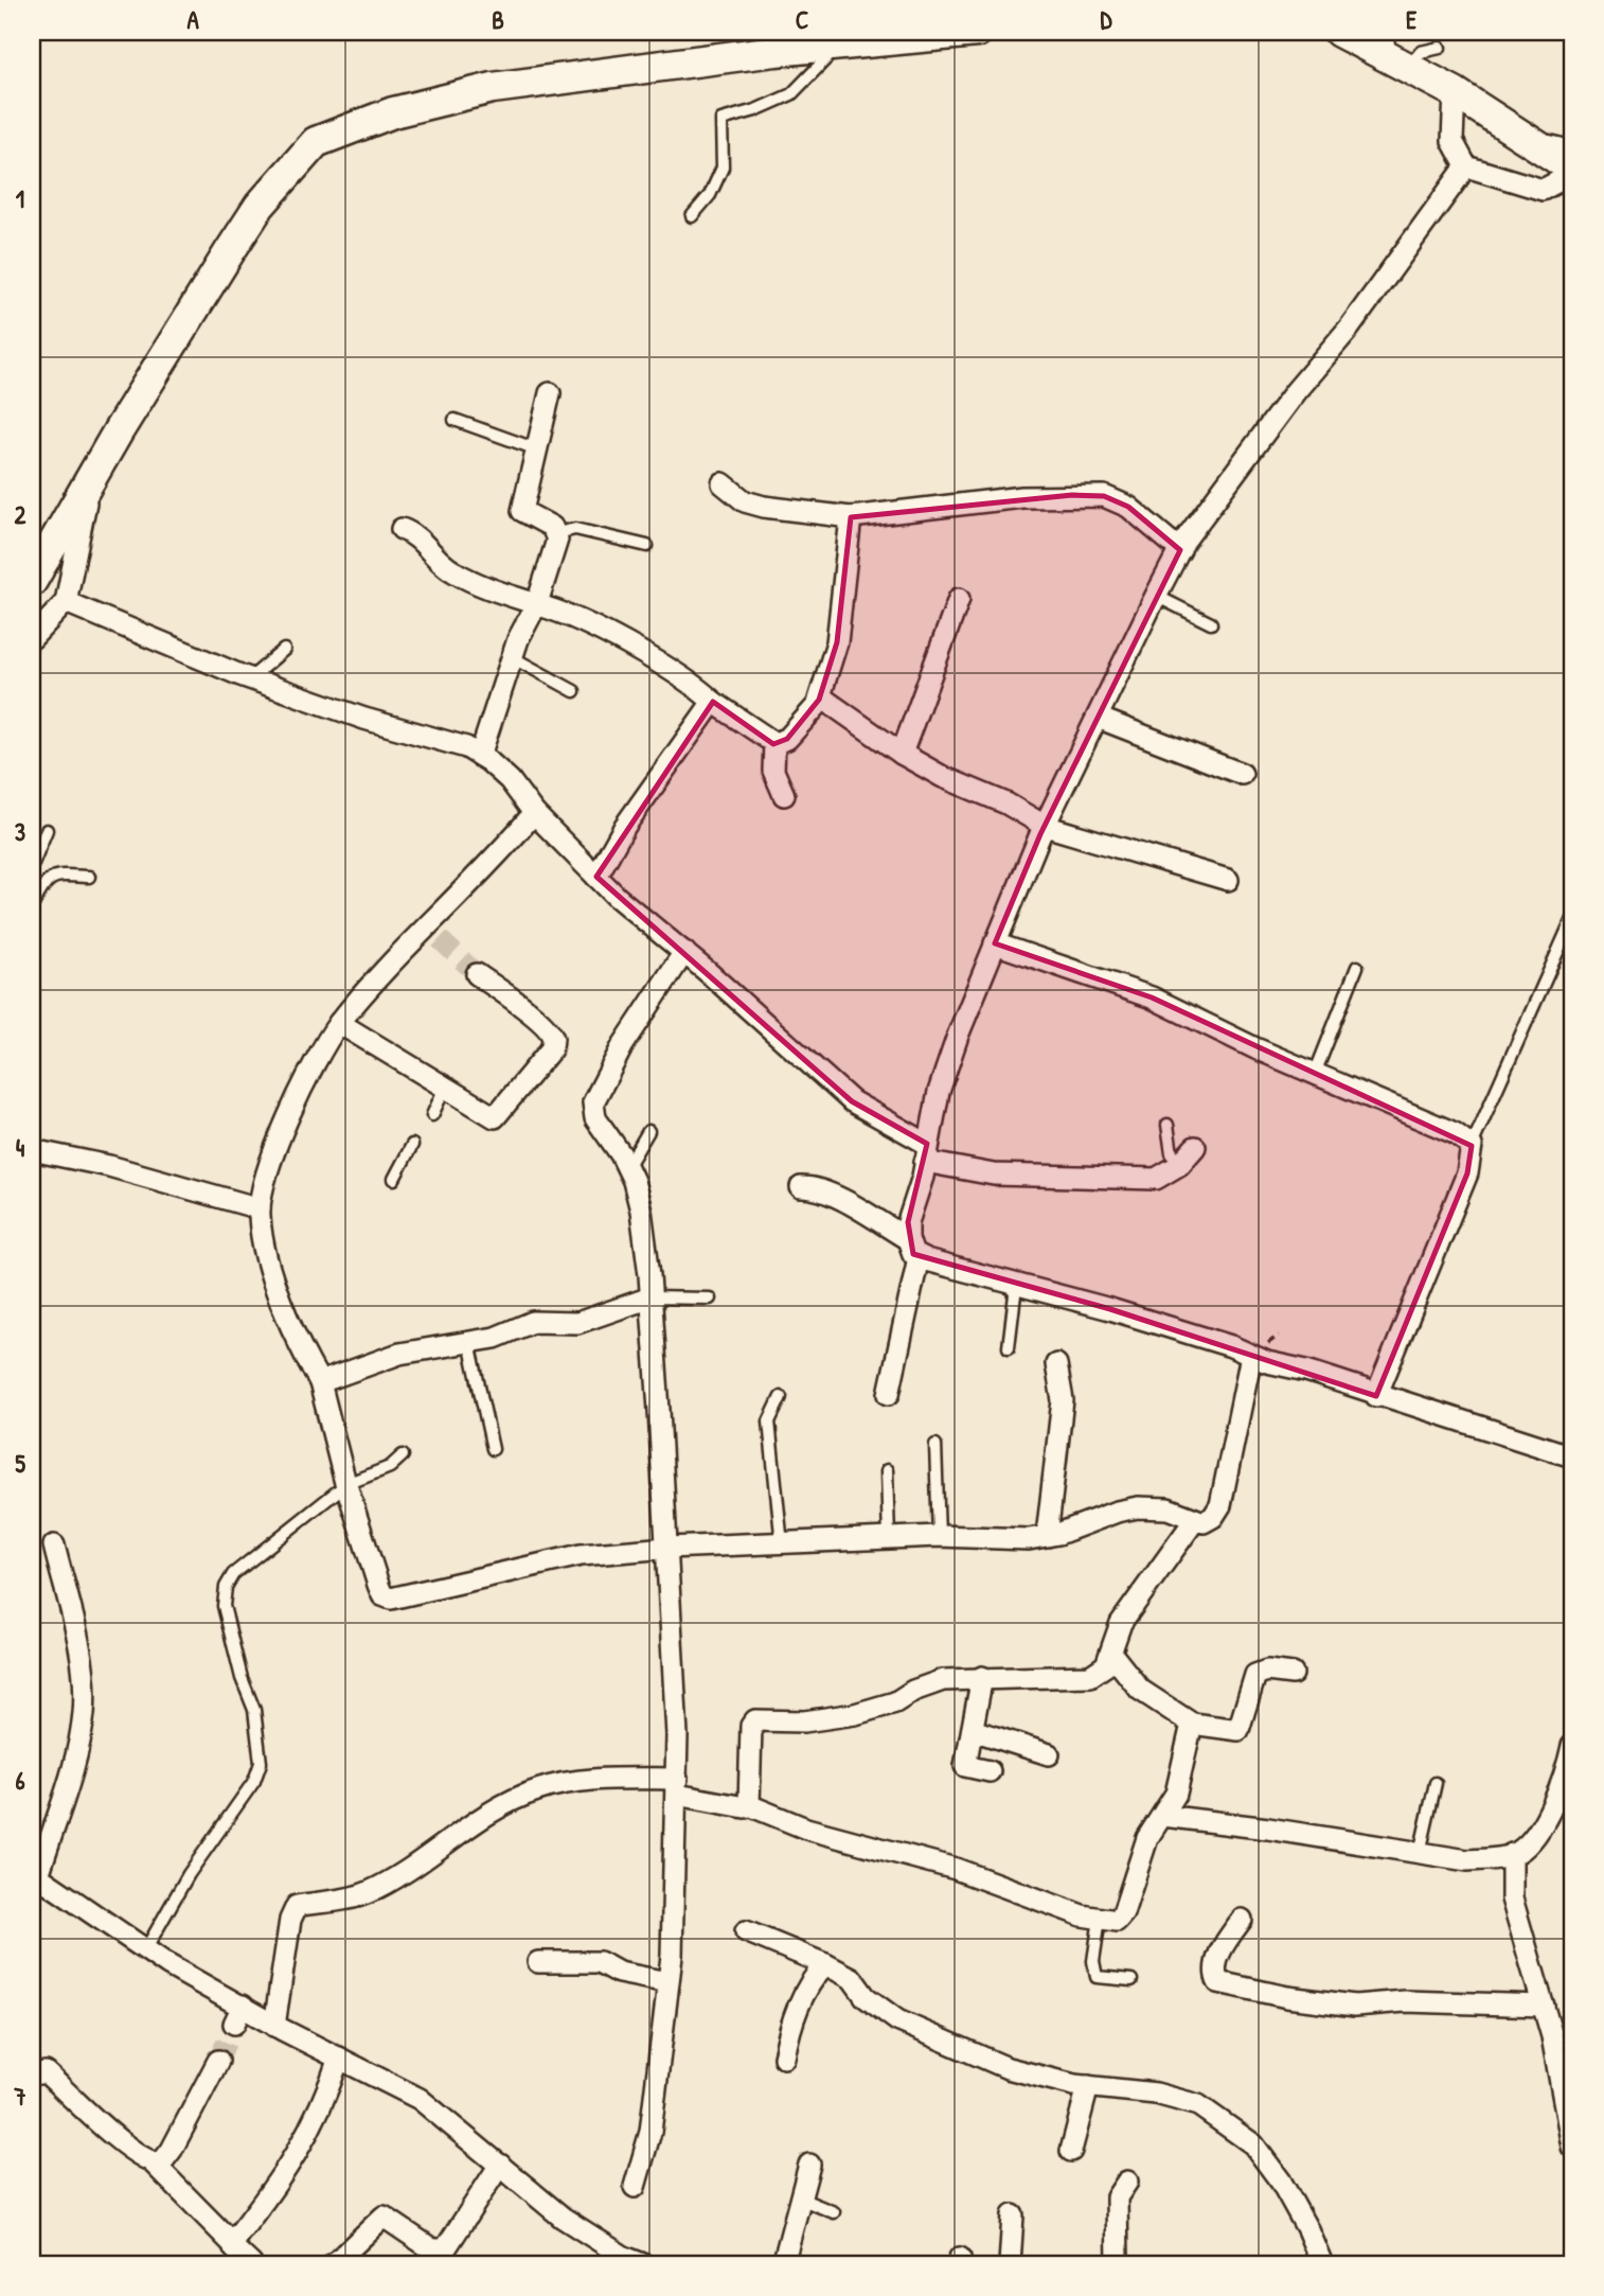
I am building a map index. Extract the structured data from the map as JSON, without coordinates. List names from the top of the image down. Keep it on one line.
{"grid":{"columns":["A","B","C","D","E"],"rows":["1","2","3","4","5","6","7"]}}
